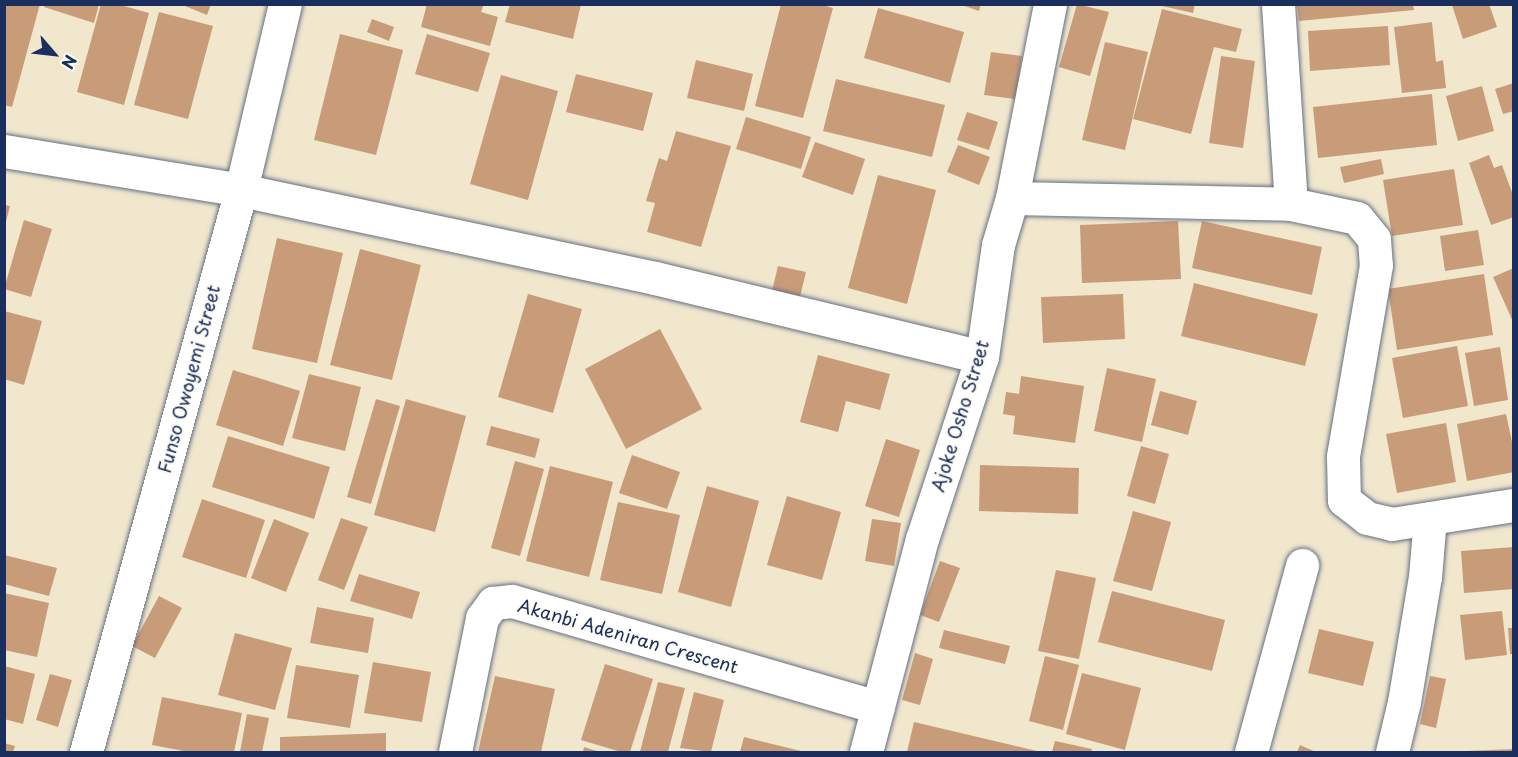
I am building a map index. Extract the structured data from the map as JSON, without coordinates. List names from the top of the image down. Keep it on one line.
{"streets":{"street":["Funso Owoyemi Street","Ajoke Osho Street","Akanbi Adeniran Crescent"]},"crossings":[["Ajoke Osho Street","Akanbi Adeniran Crescent"]],"north":"bottom right"}
